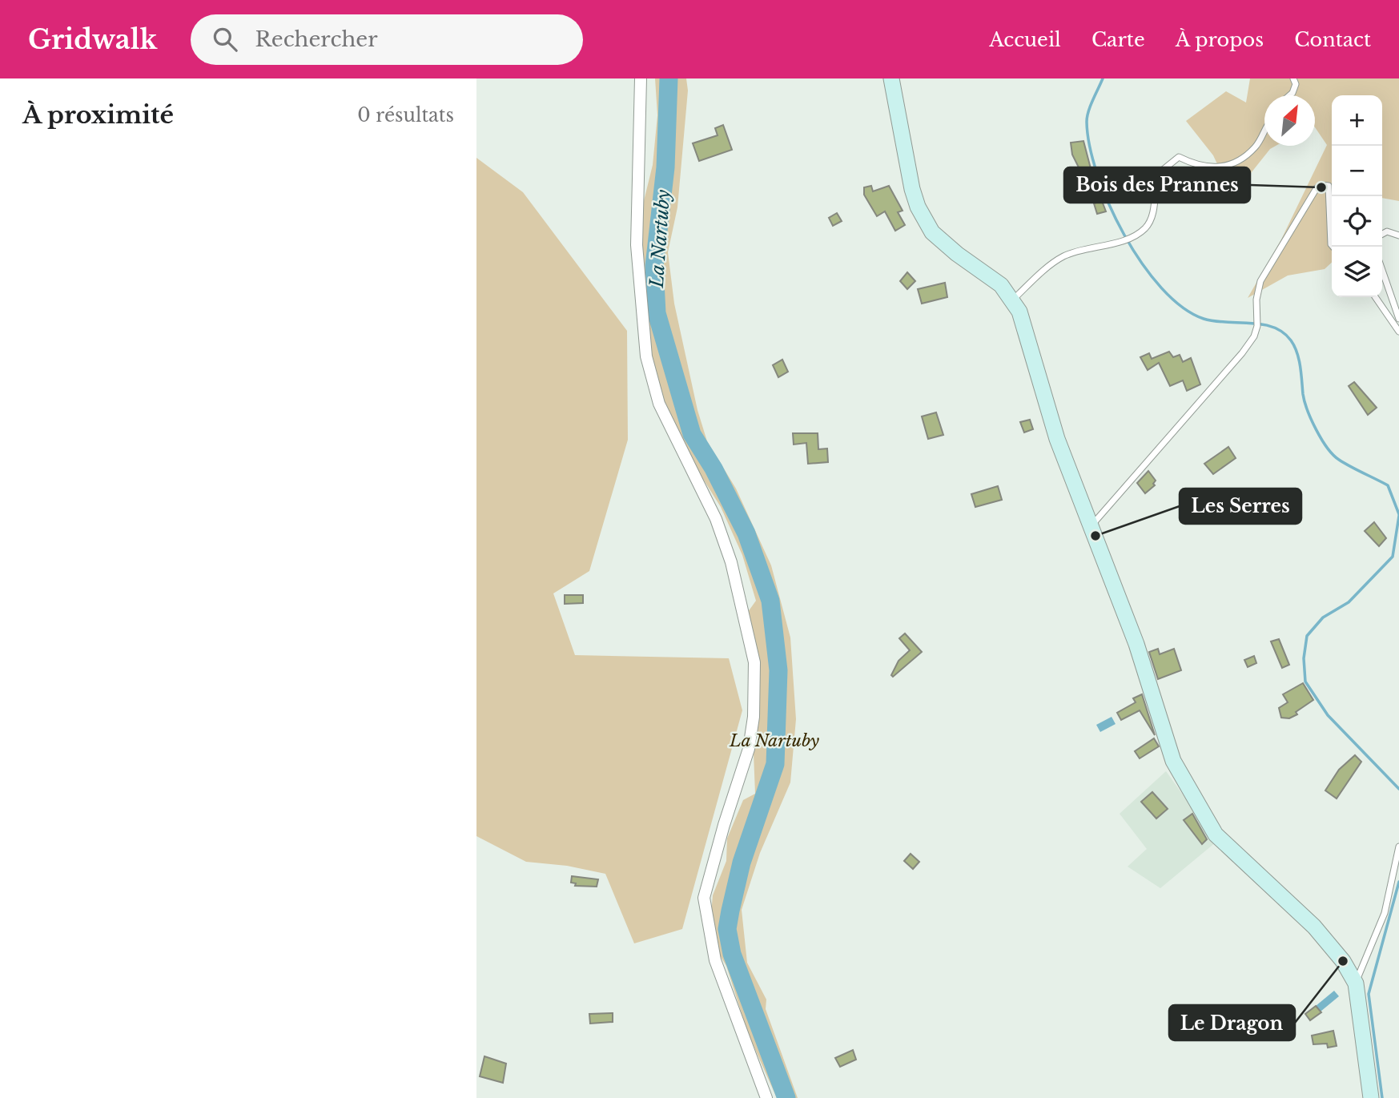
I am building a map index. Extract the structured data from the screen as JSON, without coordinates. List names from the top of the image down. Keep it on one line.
{"water":["La Nartuby"],"parks":["La Nartuby"],"places":["Bois des Prannes","Les Serres","Le Dragon"],"north":"top right","page":{"header":"Gridwalk","search":"Rechercher","nav":["Accueil","Carte","À propos","Contact"],"heading":["À proximité","0 résultats"],"map_buttons":["+","−"]}}
